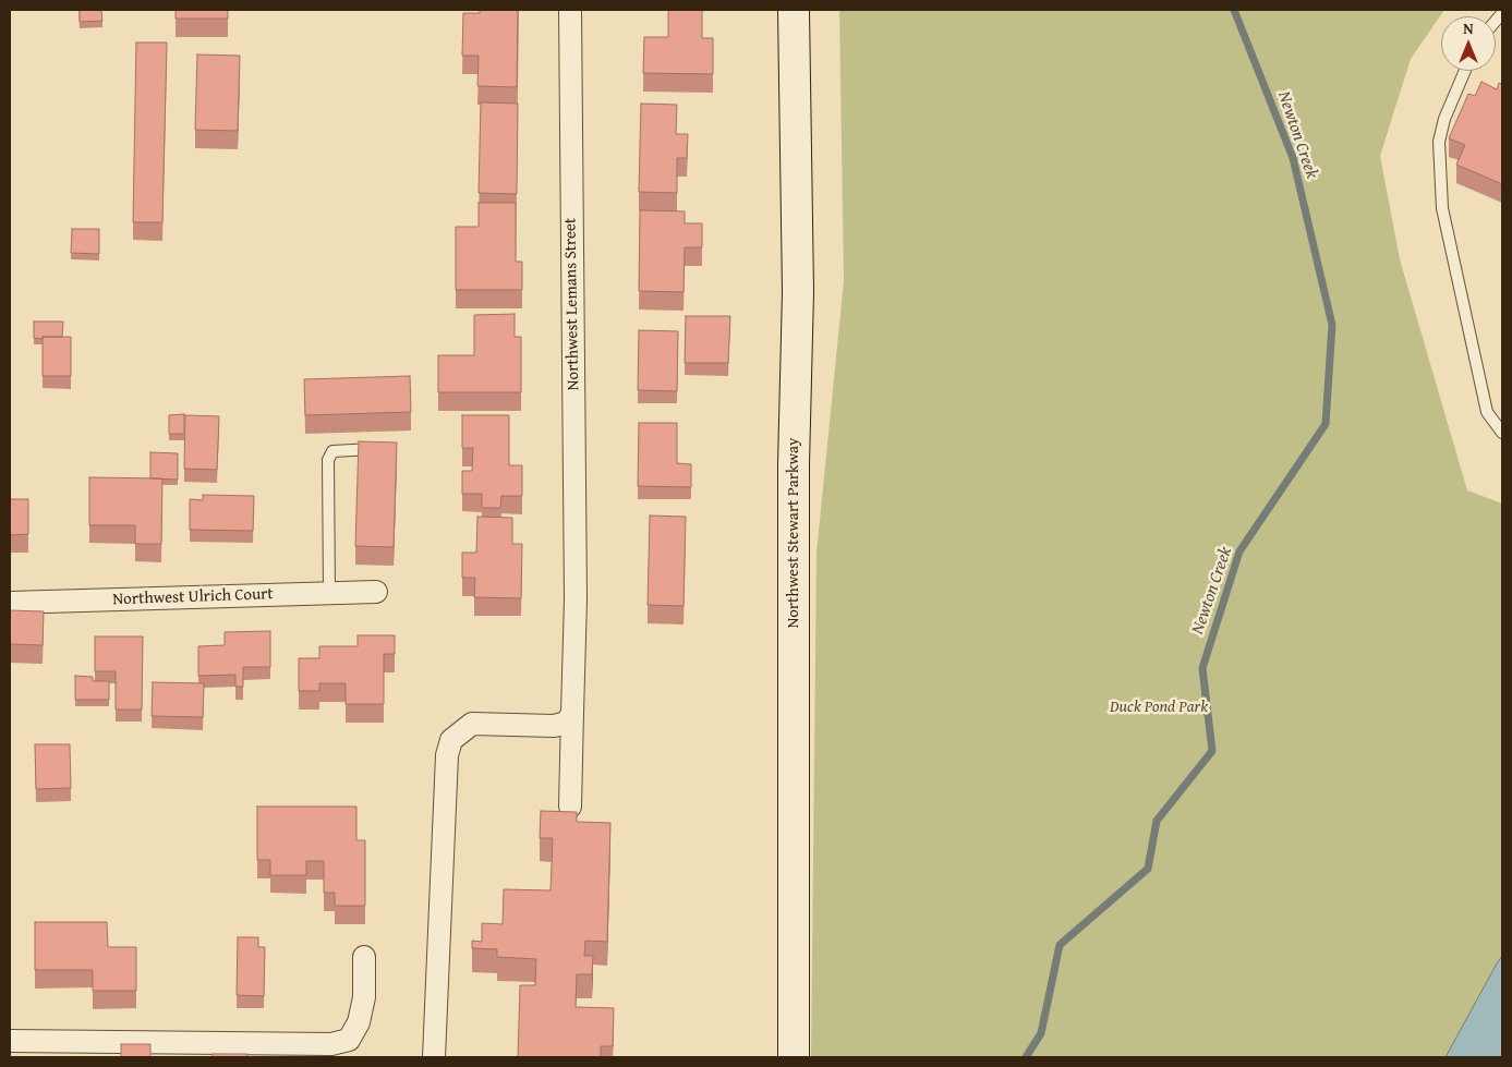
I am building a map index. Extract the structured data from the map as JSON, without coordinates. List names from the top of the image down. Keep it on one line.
{"streets":{"main road":["Northwest Stewart Parkway"],"street":["Northwest Lemans Street","Northwest Ulrich Court"]},"water":["Newton Creek"],"parks":["Duck Pond Park"],"north":"top"}
